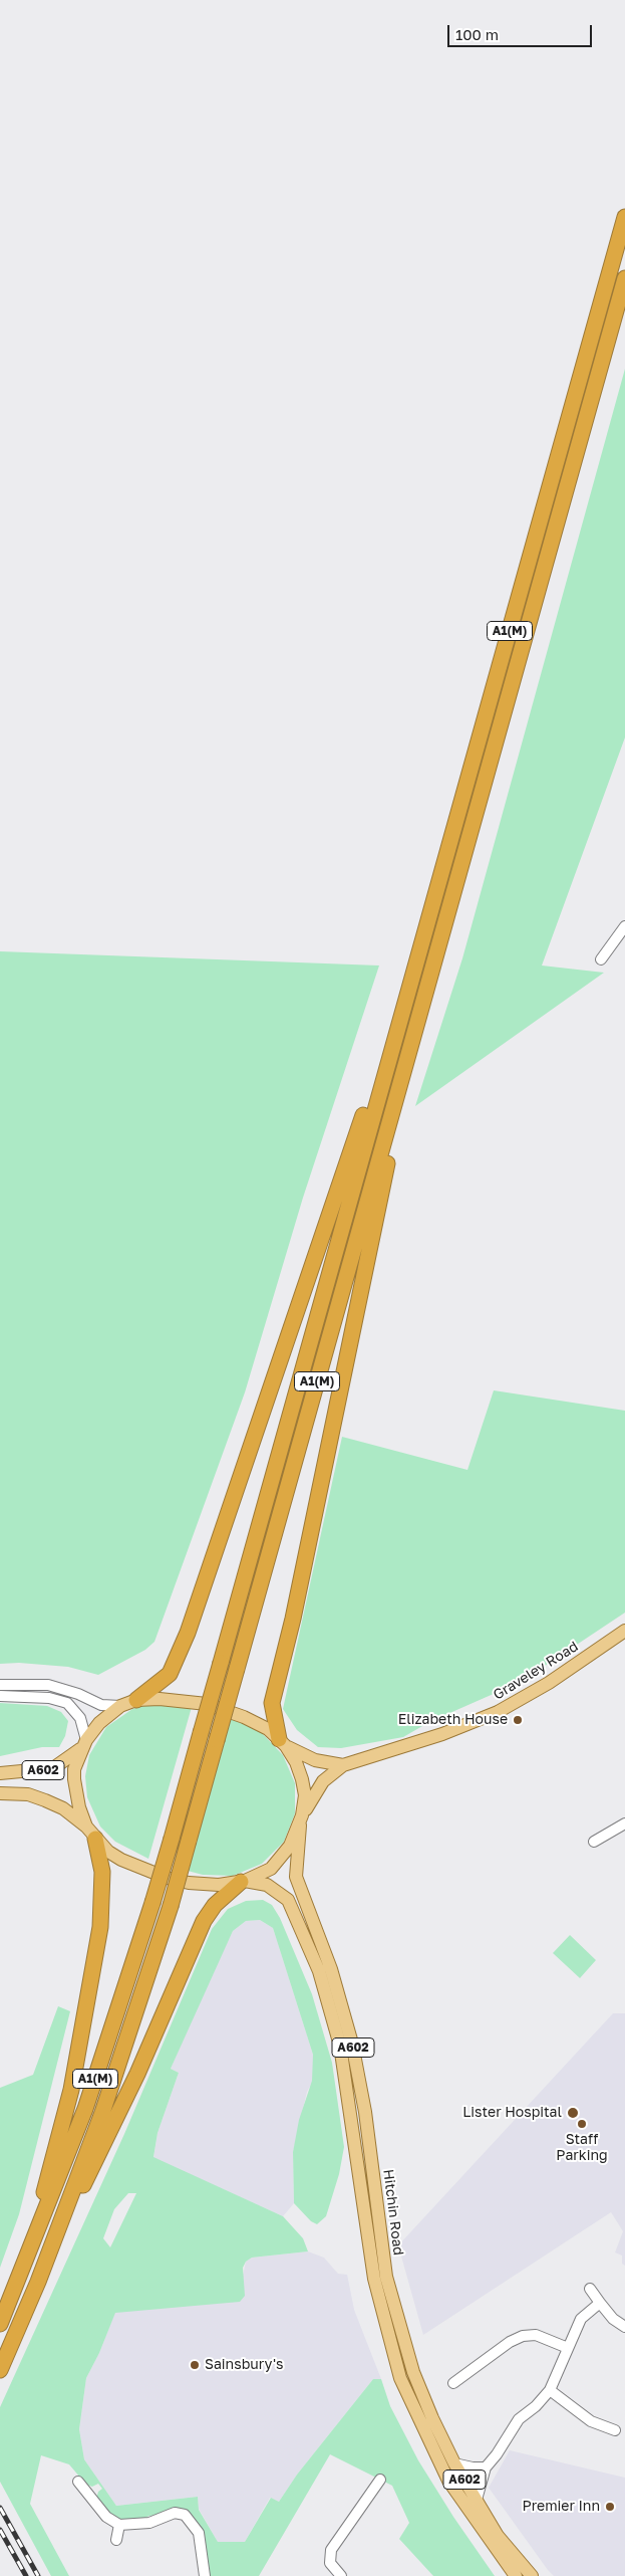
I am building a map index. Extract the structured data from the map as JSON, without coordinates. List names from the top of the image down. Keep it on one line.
{"streets":{"highway":["A1(M)"],"main road":["Graveley Road","A602","Hitchin Road"]},"crossings":[["A1(M)","Graveley Road"],["A1(M)","Hitchin Road"],["Graveley Road","Hitchin Road"]],"places":["Elizabeth House","Lister Hospital","Staff Parking","Sainsbury's","Premier Inn"],"scale_bar":"100 m"}
